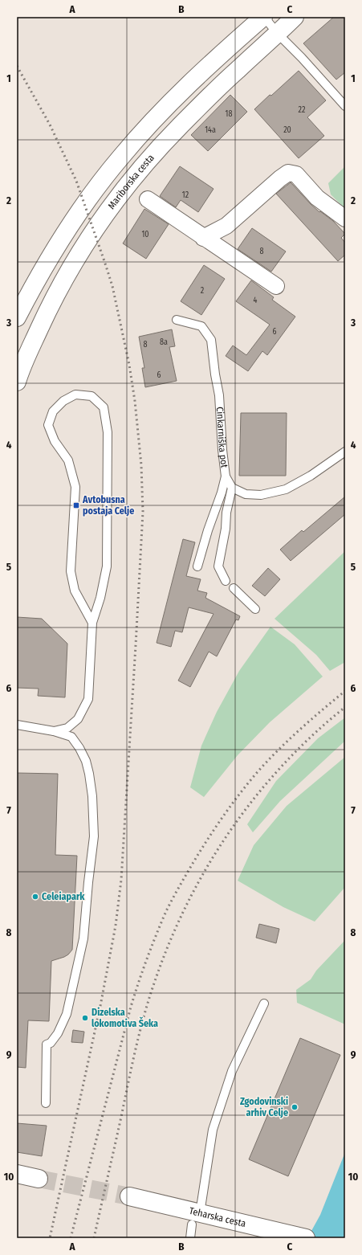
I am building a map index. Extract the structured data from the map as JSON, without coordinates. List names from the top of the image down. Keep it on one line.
{"streets":{"main road":["Mariborska cesta","Teharska cesta"],"lane":["Cinkarniška pot"]},"places":{"transit":["Avtobusna postaja Celje"],"other":["Celeiapark","Dizelska lokomotiva Šeka","Zgodovinski arhiv Celje"]},"house_numbers":["22","18","14a","20","12","10","8","2","4","6","8a","8","6"],"grid":{"columns":["A","B","C"],"rows":["1","2","3","4","5","6","7","8","9","10"]}}
